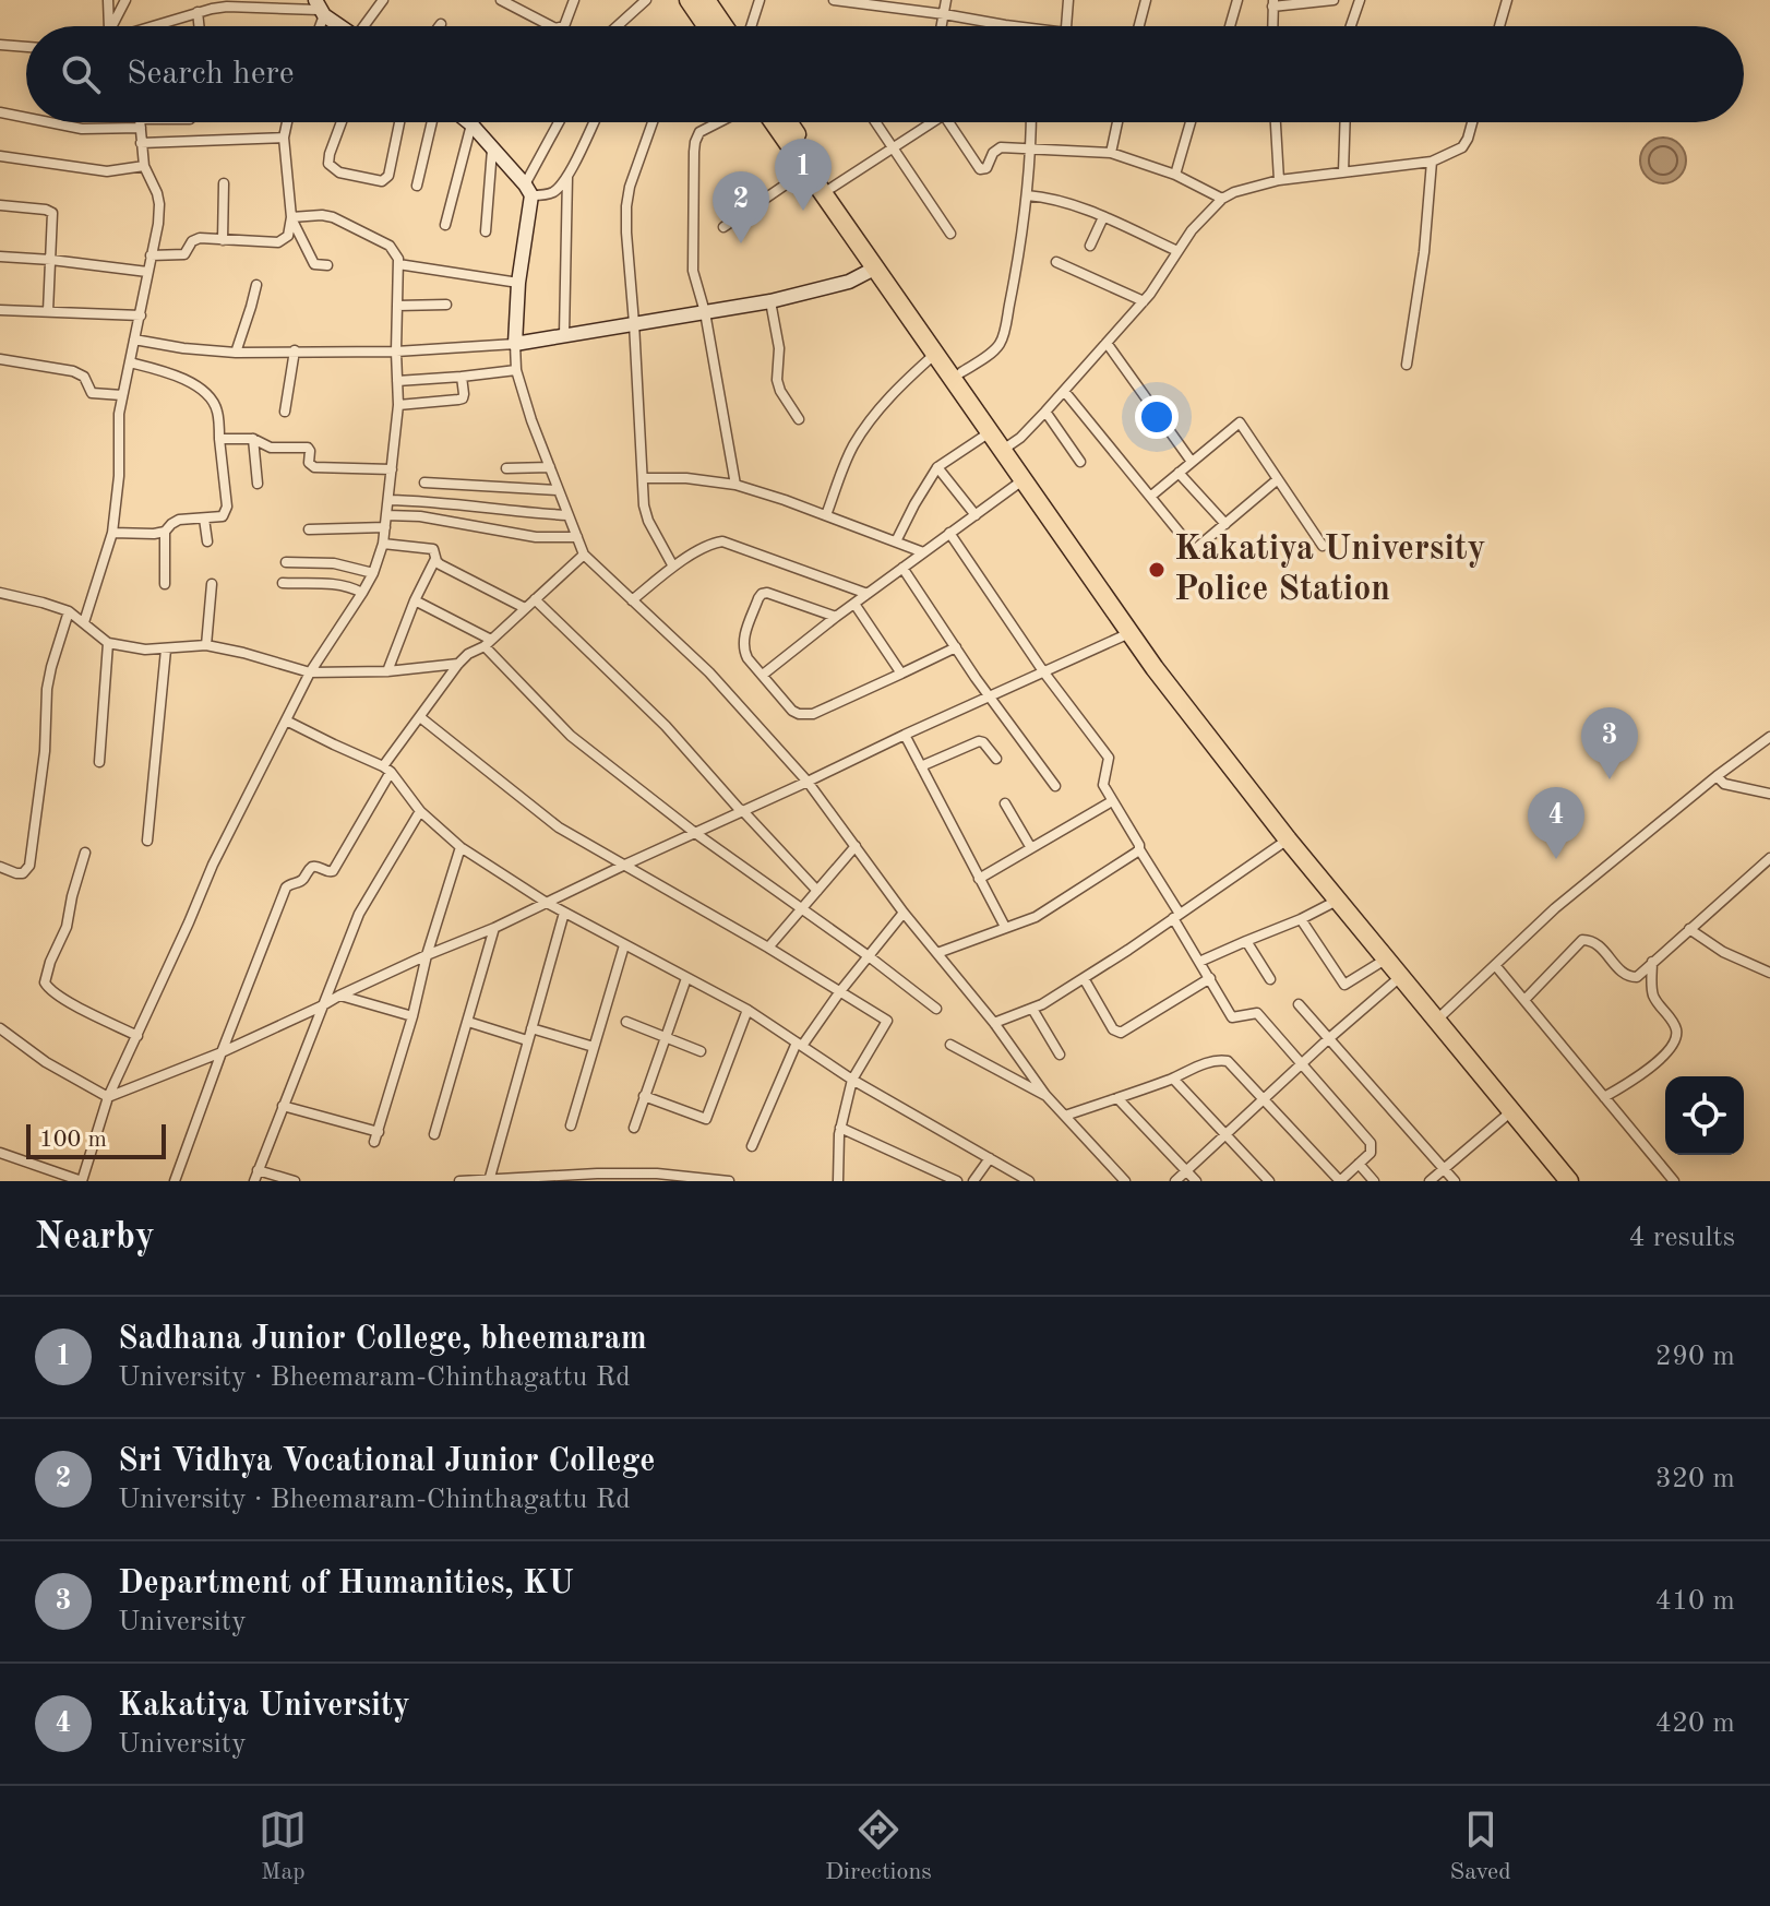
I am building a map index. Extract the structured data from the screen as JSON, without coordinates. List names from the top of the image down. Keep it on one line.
{"places":["Kakatiya University Police Station"],"scale_bar":"100 m","page":{"search":"Search here","pins":["1","2","3","4"],"scale":"100 m","heading":["Nearby","4 results"],"list":[{"mark":"1","name":"Sadhana Junior College, bheemaram","note":"University · Bheemaram-Chinthagattu Rd","value":"290 m"},{"mark":"2","name":"Sri Vidhya Vocational Junior College","note":"University · Bheemaram-Chinthagattu Rd","value":"320 m"},{"mark":"3","name":"Department of Humanities, KU","note":"University","value":"410 m"},{"mark":"4","name":"Kakatiya University","note":"University","value":"420 m"}],"nav":["Map","Directions","Saved"]}}
